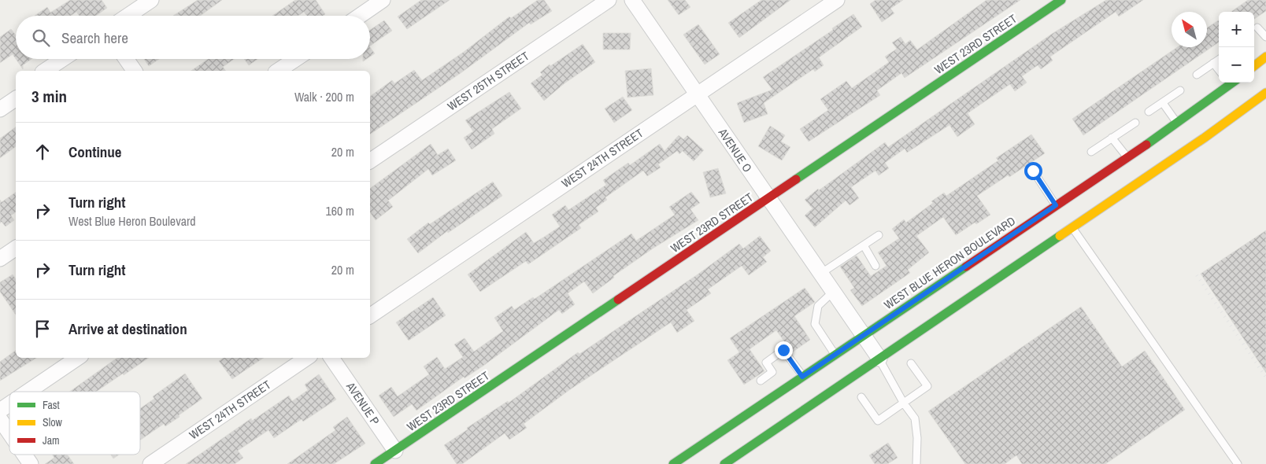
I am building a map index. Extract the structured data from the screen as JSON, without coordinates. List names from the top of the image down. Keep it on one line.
{"streets":{"main road":["WEST 23RD STREET","WEST BLUE HERON BOULEVARD"],"street":["WEST 25TH STREET","AVENUE O","WEST 24TH STREET","AVENUE P"]},"crossings":[["WEST 23RD STREET","AVENUE O"],["WEST 23RD STREET","AVENUE P"],["AVENUE O","WEST 24TH STREET"],["AVENUE O","WEST BLUE HERON BOULEVARD"]],"legend":["Fast","Slow","Jam"],"north":"top left","page":{"map_buttons":["+","−"],"search":"Search here","heading":["3 min","Walk · 200 m"],"list":[["Continue","20 m"],["Turn right","West Blue Heron Boulevard","160 m"],["Turn right","20 m"],"Arrive at destination"]}}
